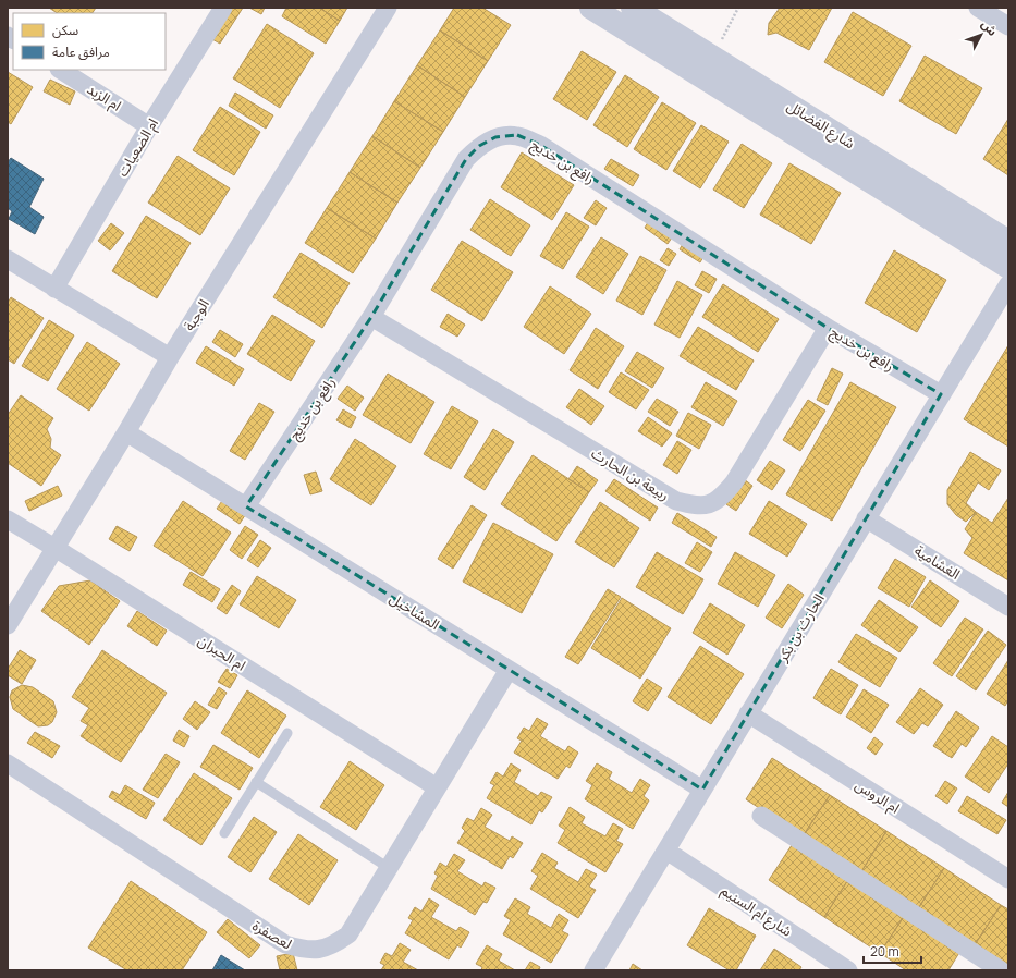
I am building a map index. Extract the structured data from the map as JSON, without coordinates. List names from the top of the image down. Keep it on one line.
{"streets":{"street":["ام الزبد","شارع الفضائل","ام الضعيات","رافع بن خديج","الوجبة","ربيعة بن الحارث","الغشامية","المشاخيل","الحارث بن بكر","ام الحيران","ام الروس","شارع ام السنيم","لعصفرة"]},"crossings":[["ام الزبد","ام الضعيات"],["رافع بن خديج","ربيعة بن الحارث"],["رافع بن خديج","المشاخيل"],["رافع بن خديج","الحارث بن بكر"],["الوجبة","المشاخيل"],["الوجبة","ام الحيران"],["الغشامية","الحارث بن بكر"],["المشاخيل","الحارث بن بكر"],["المشاخيل","لعصفرة"],["الحارث بن بكر","ام الروس"],["الحارث بن بكر","شارع ام السنيم"],["ام الحيران","لعصفرة"]],"legend":["سكن","مرافق عامة"],"scale_bar":"20 m","north":"top right"}
